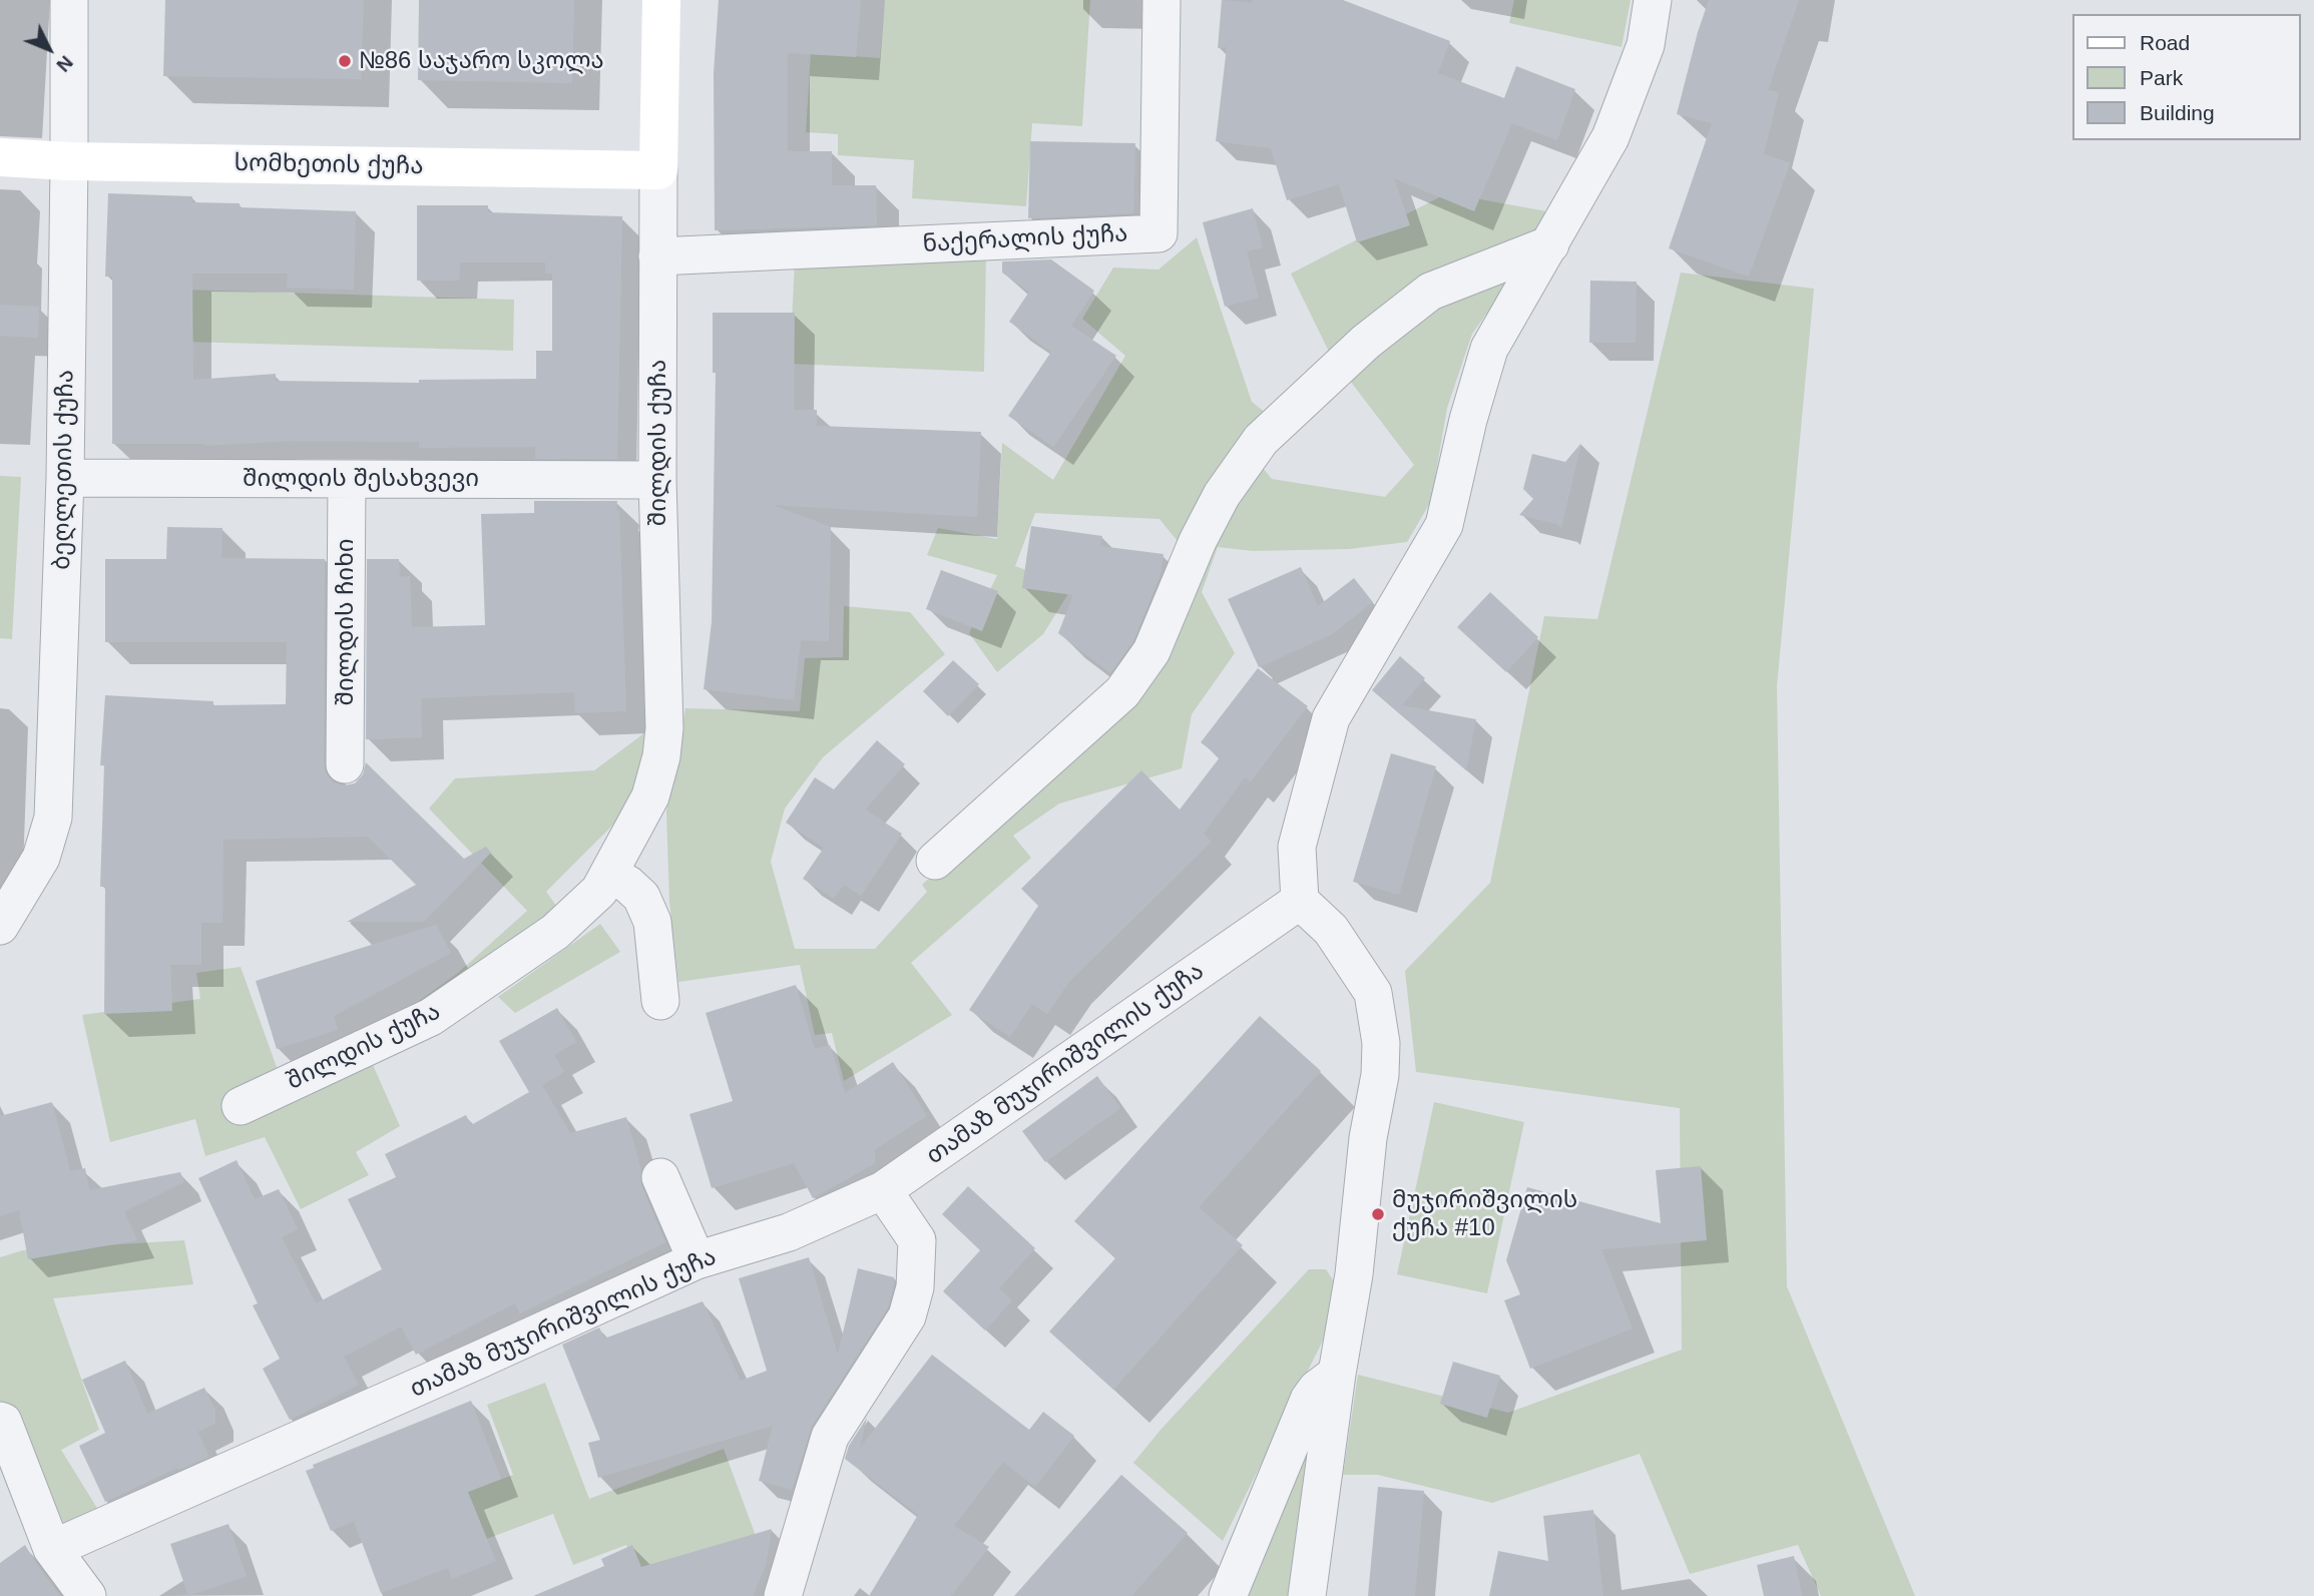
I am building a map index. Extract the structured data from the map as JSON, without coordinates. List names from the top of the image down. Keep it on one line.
{"streets":{"street":["სომხეთის ქუჩა","ნაქერალის ქუჩა","შილდის ქუჩა","ბეღლეთის ქუჩა","შილდის შესახვევი","შილდის ჩიხი","თამაზ მუჯირიშვილის ქუჩა"]},"crossings":[["სომხეთის ქუჩა","შილდის ქუჩა"],["სომხეთის ქუჩა","ბეღლეთის ქუჩა"],["ნაქერალის ქუჩა","შილდის ქუჩა"],["შილდის ქუჩა","შილდის შესახვევი"],["ბეღლეთის ქუჩა","შილდის შესახვევი"],["შილდის შესახვევი","შილდის ჩიხი"]],"places":["№86 საჯარო სკოლა","მუჯირიშვილის ქუჩა #10"],"legend":["Road","Park","Building"],"north":"bottom right"}
